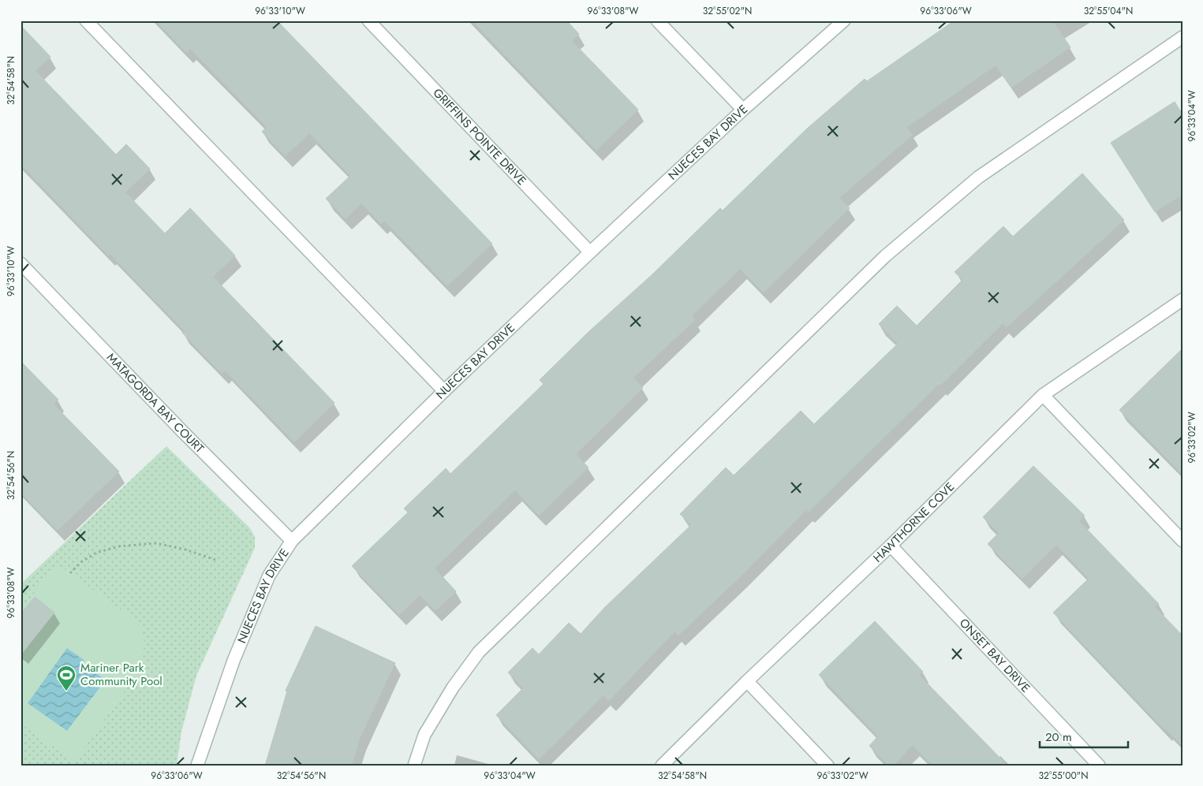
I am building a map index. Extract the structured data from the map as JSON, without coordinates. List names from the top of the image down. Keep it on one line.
{"streets":{"street":["GRIFFINS POINTE DRIVE","NUECES BAY DRIVE","MATAGORDA BAY COURT","HAWTHORNE COVE","ONSET BAY DRIVE"]},"crossings":[["GRIFFINS POINTE DRIVE","NUECES BAY DRIVE"],["NUECES BAY DRIVE","MATAGORDA BAY COURT"],["HAWTHORNE COVE","ONSET BAY DRIVE"]],"places":{"sports":["Mariner Park Community Pool"]},"scale_bar":"20 m","coordinates":["96°33'10\"W","96°33'08\"W","32°55'02\"N","96°33'06\"W","32°55'04\"N","32°54'58\"N","96°33'04\"W","96°33'02\"W","32°54'56\"N","32°55'00\"N"]}
